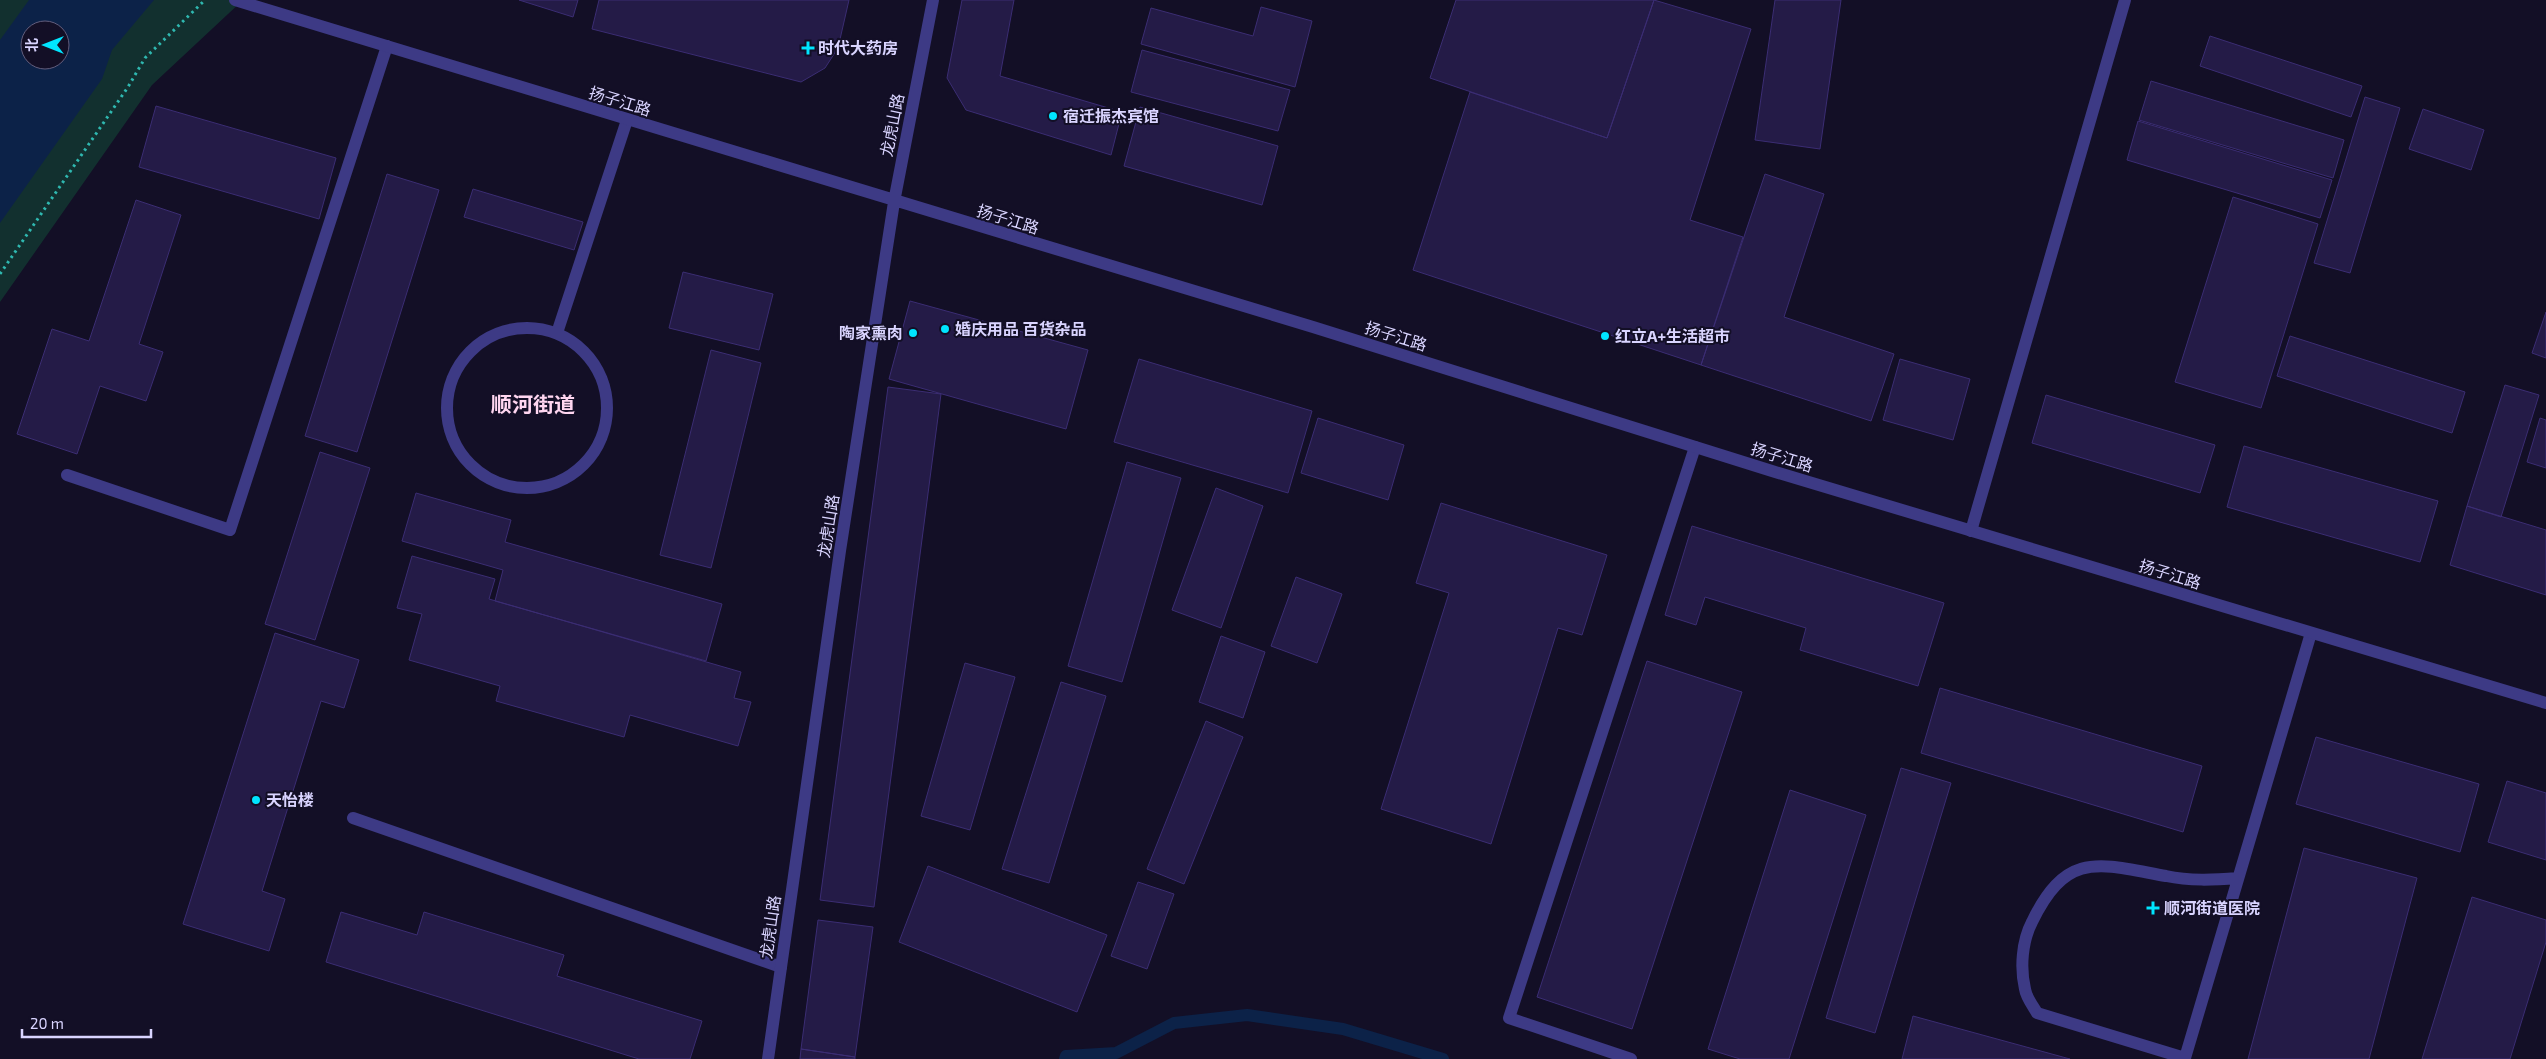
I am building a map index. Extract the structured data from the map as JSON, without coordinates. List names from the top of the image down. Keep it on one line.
{"streets":{"street":["扬子江路","龙虎山路"]},"crossings":[["扬子江路","龙虎山路"]],"districts":["顺河街道"],"places":{"health":["时代大药房","顺河街道医院"],"other":["宿迁振杰宾馆","婚庆用品 百货杂品","陶家熏肉","红立A+生活超市","天怡楼"]},"scale_bar":"20 m","north":"left"}
